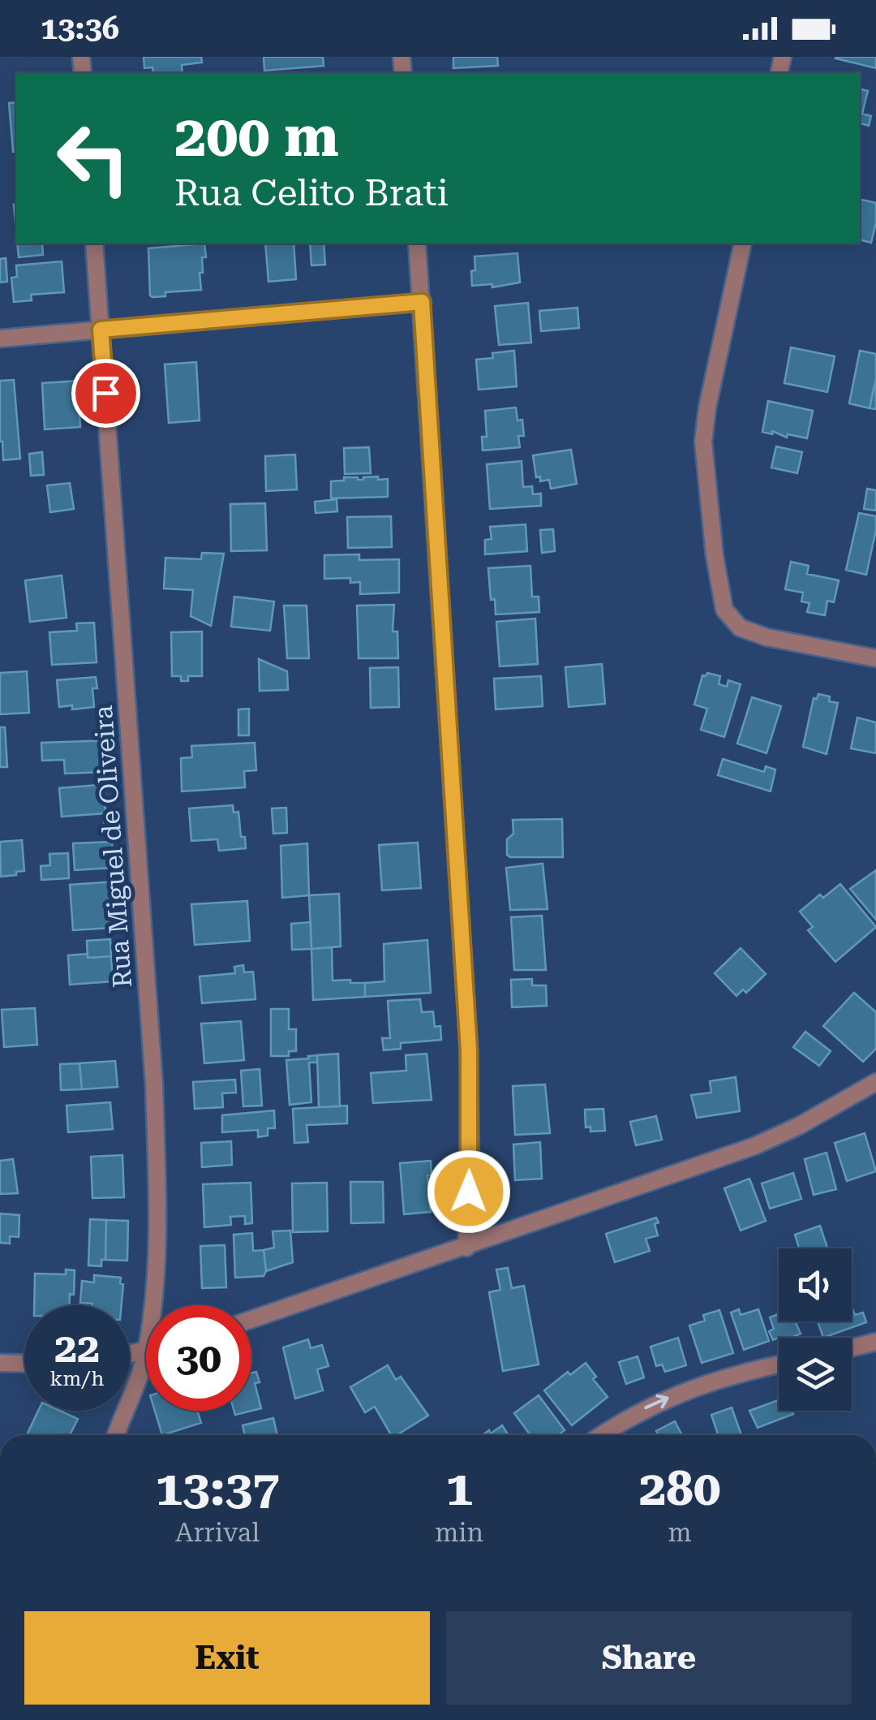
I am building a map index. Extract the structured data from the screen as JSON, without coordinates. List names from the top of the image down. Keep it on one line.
{"streets":{"street":["Rua Miguel de Oliveira"]},"page":{"status":"13:36","turn":["200 m","Rua Celito Brati"],"speed":"22 km/h","limit":"30","eta":["13:37","Arrival","1","min","280","m"],"buttons":["Exit","Share"]}}
